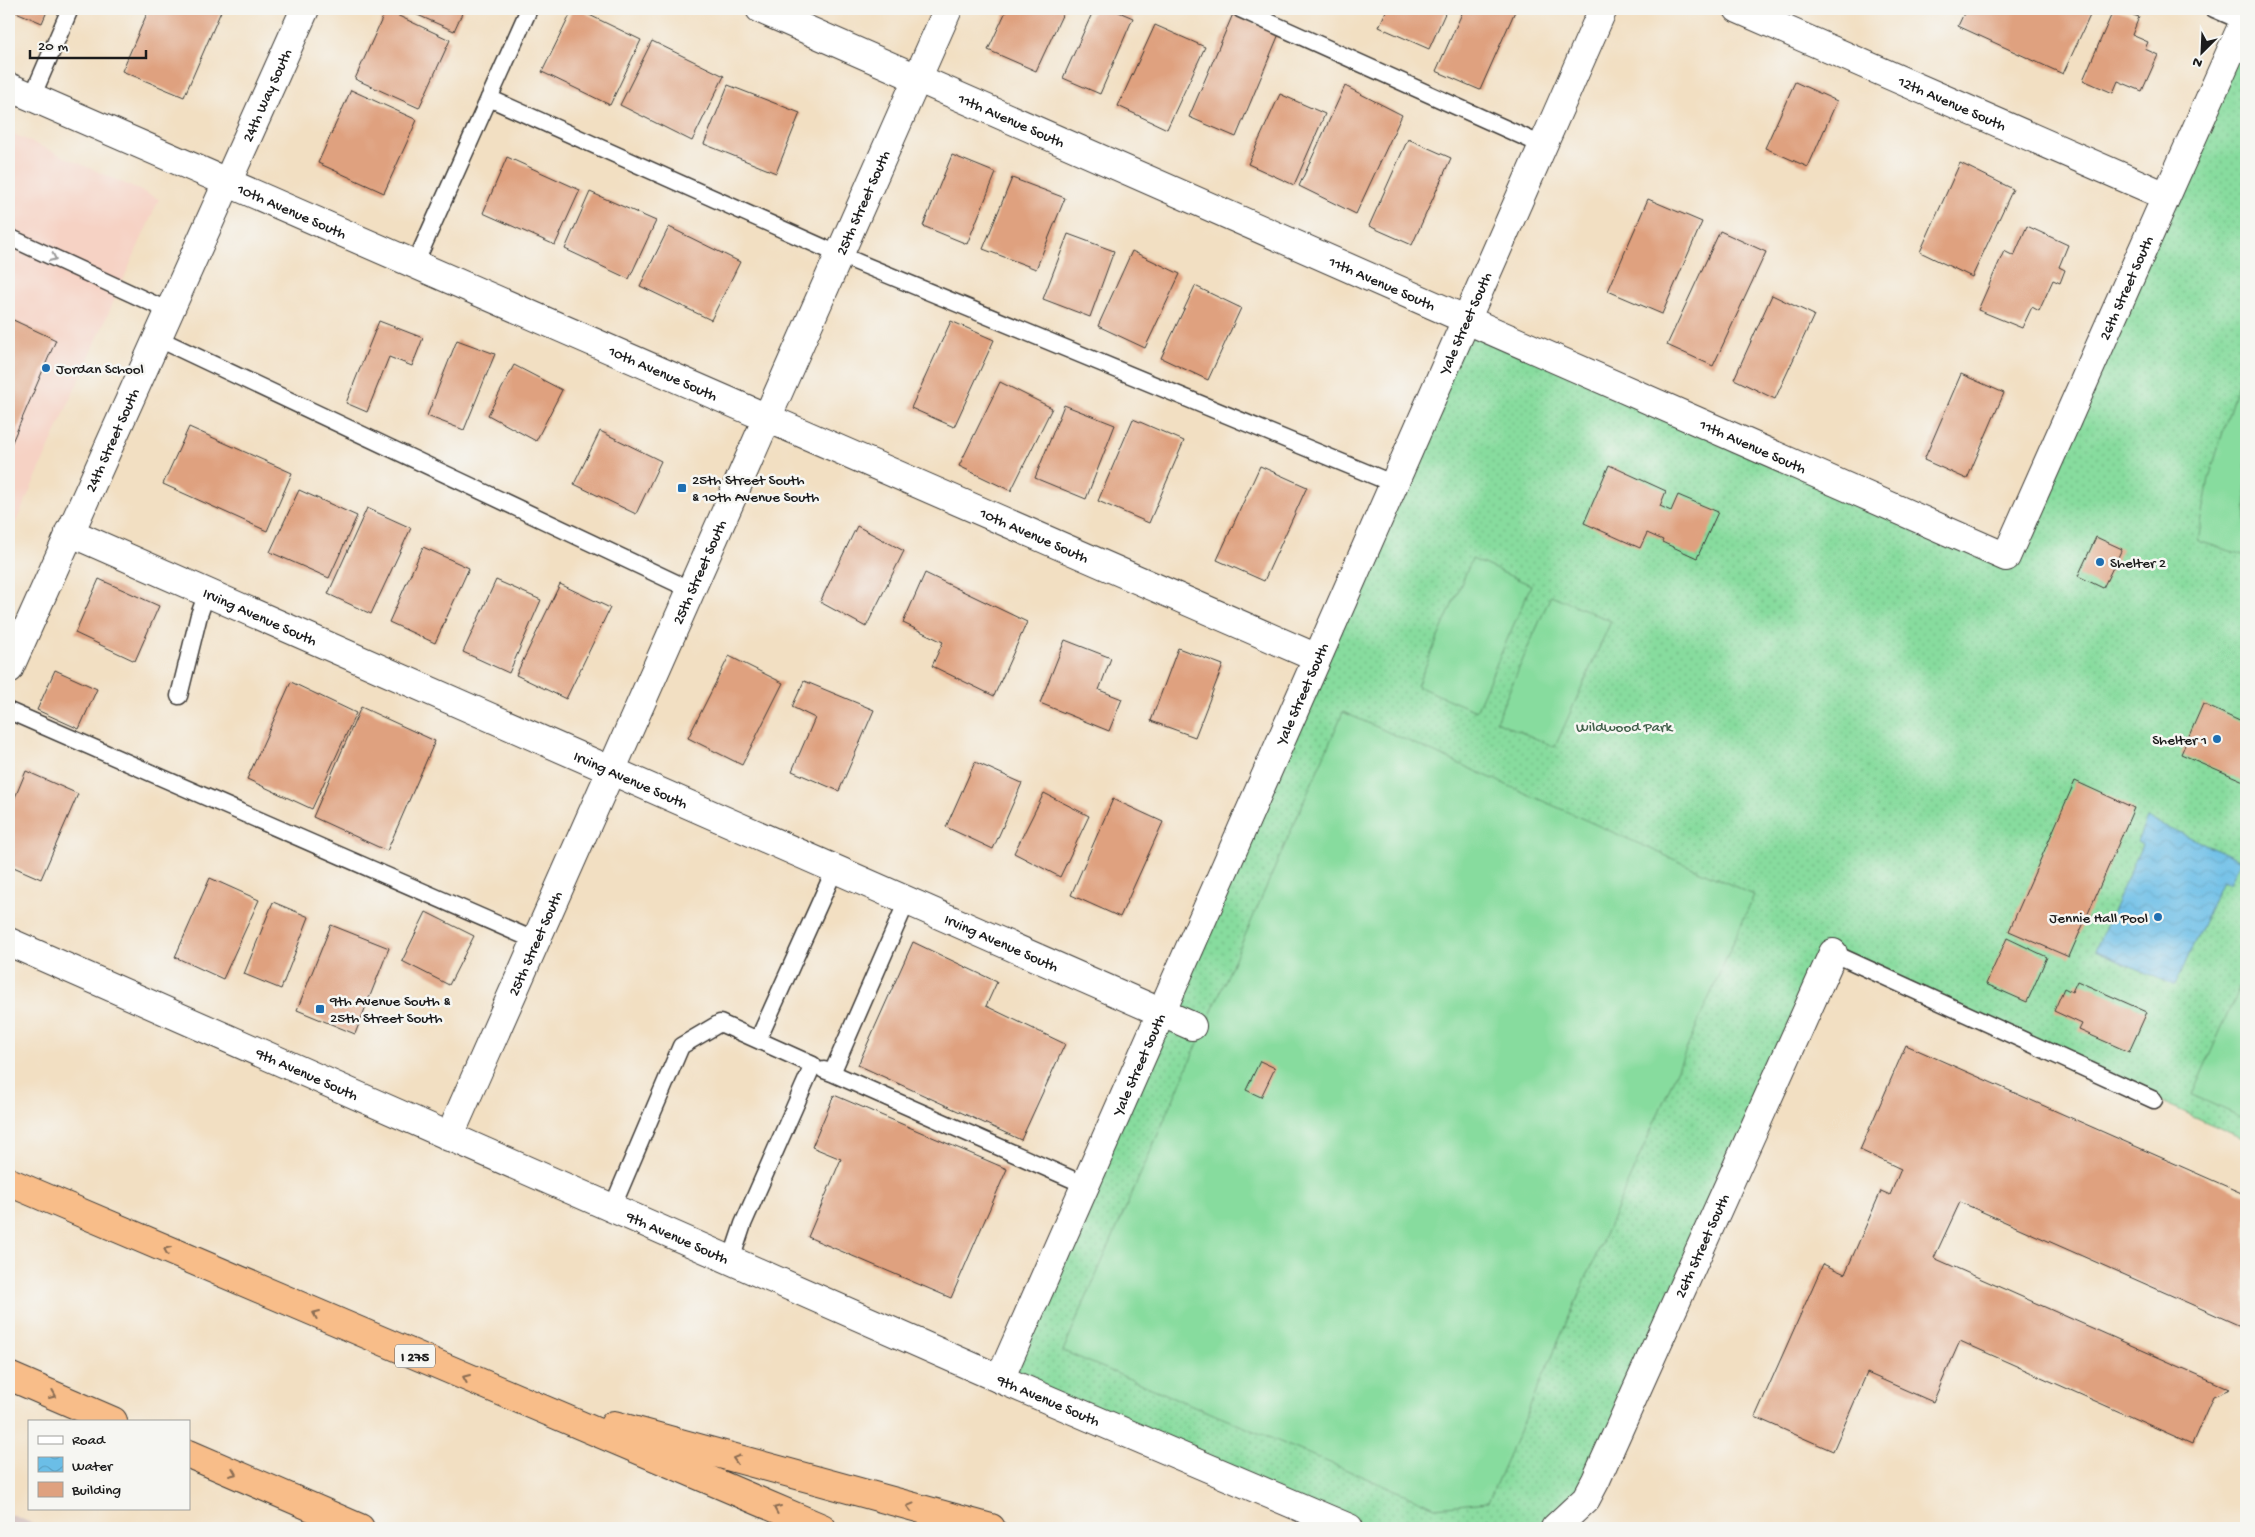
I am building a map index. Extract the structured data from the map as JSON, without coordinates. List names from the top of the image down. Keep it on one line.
{"streets":{"highway":["I 275"],"street":["24th Way South","12th Avenue South","11th Avenue South","25th Street South","10th Avenue South","26th Street South","Yale Street South","24th Street South","Irving Avenue South","9th Avenue South"]},"crossings":[["24th Way South","10th Avenue South"],["24th Way South","24th Street South"],["12th Avenue South","26th Street South"],["11th Avenue South","25th Street South"],["11th Avenue South","26th Street South"],["11th Avenue South","Yale Street South"],["25th Street South","10th Avenue South"],["25th Street South","Irving Avenue South"],["25th Street South","9th Avenue South"],["10th Avenue South","Yale Street South"],["10th Avenue South","24th Street South"],["Yale Street South","Irving Avenue South"],["Yale Street South","9th Avenue South"],["24th Street South","Irving Avenue South"]],"parks":["Wildwood Park"],"places":{"other":["Jordan School","Shelter 2","Shelter 1","Jennie Hall Pool"],"transit":["25th Street South & 10th Avenue South","9th Avenue South & 25th Street South"]},"legend":["Road","Water","Building"],"scale_bar":"20 m","north":"bottom left"}
